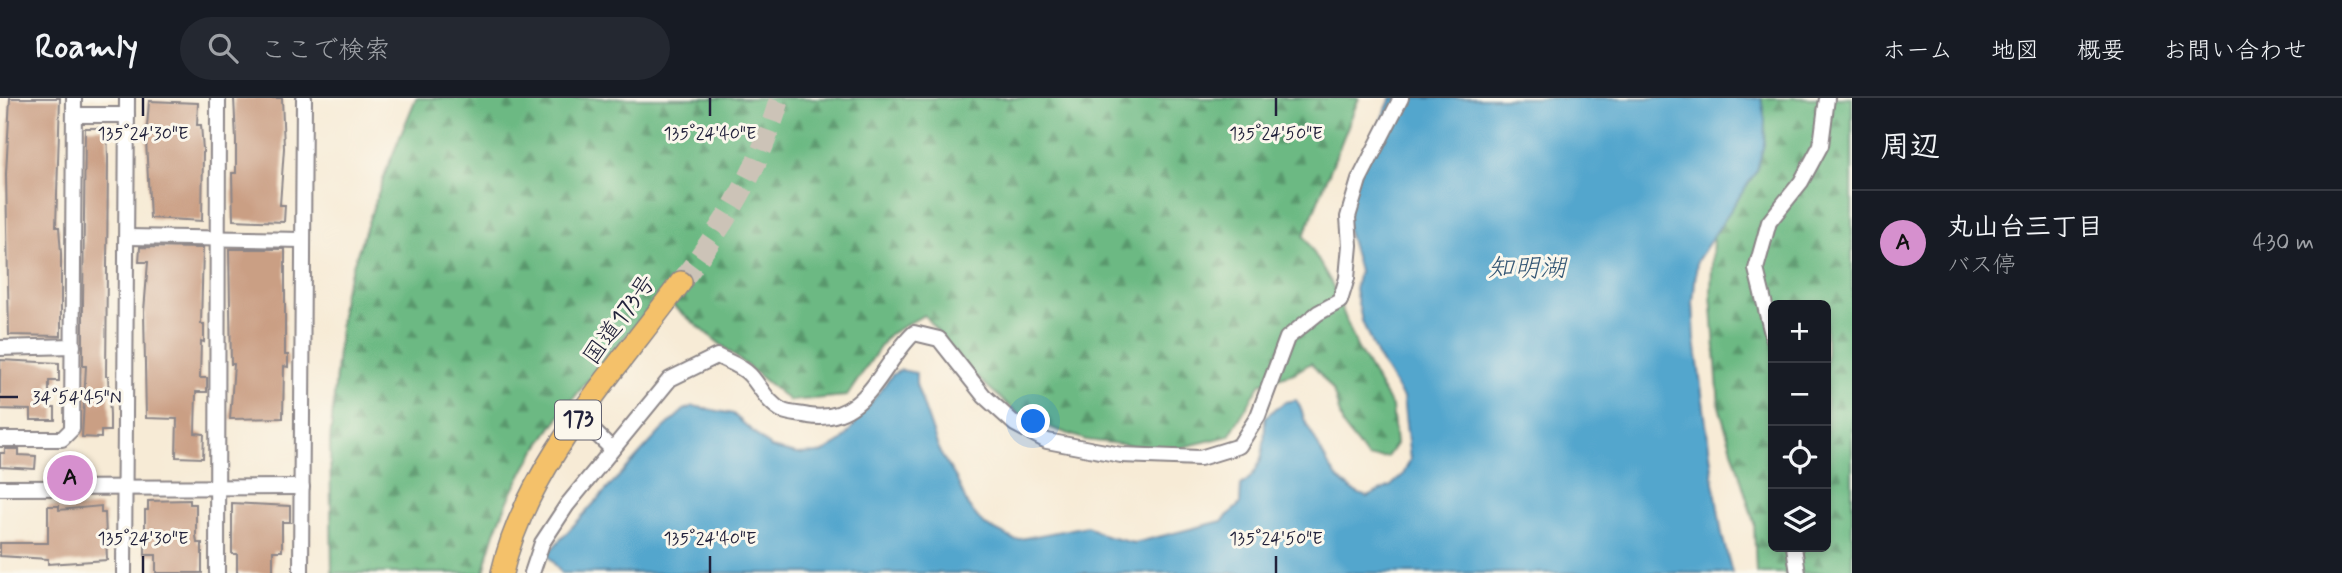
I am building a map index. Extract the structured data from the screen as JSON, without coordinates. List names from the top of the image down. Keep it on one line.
{"streets":{"highway":["国道173号","173"]},"water":["知明湖"],"page":{"header":"Roamly","search":"ここで検索","nav":["ホーム","地図","概要","お問い合わせ"],"heading":"周辺","list":[{"mark":"A","name":"丸山台三丁目","note":"バス停","value":"430 m"}],"map_buttons":["+","−"],"pins":"A"},"coordinates":["135°24'30\"E","135°24'40\"E","135°24'50\"E","34°54'45\"N"]}
